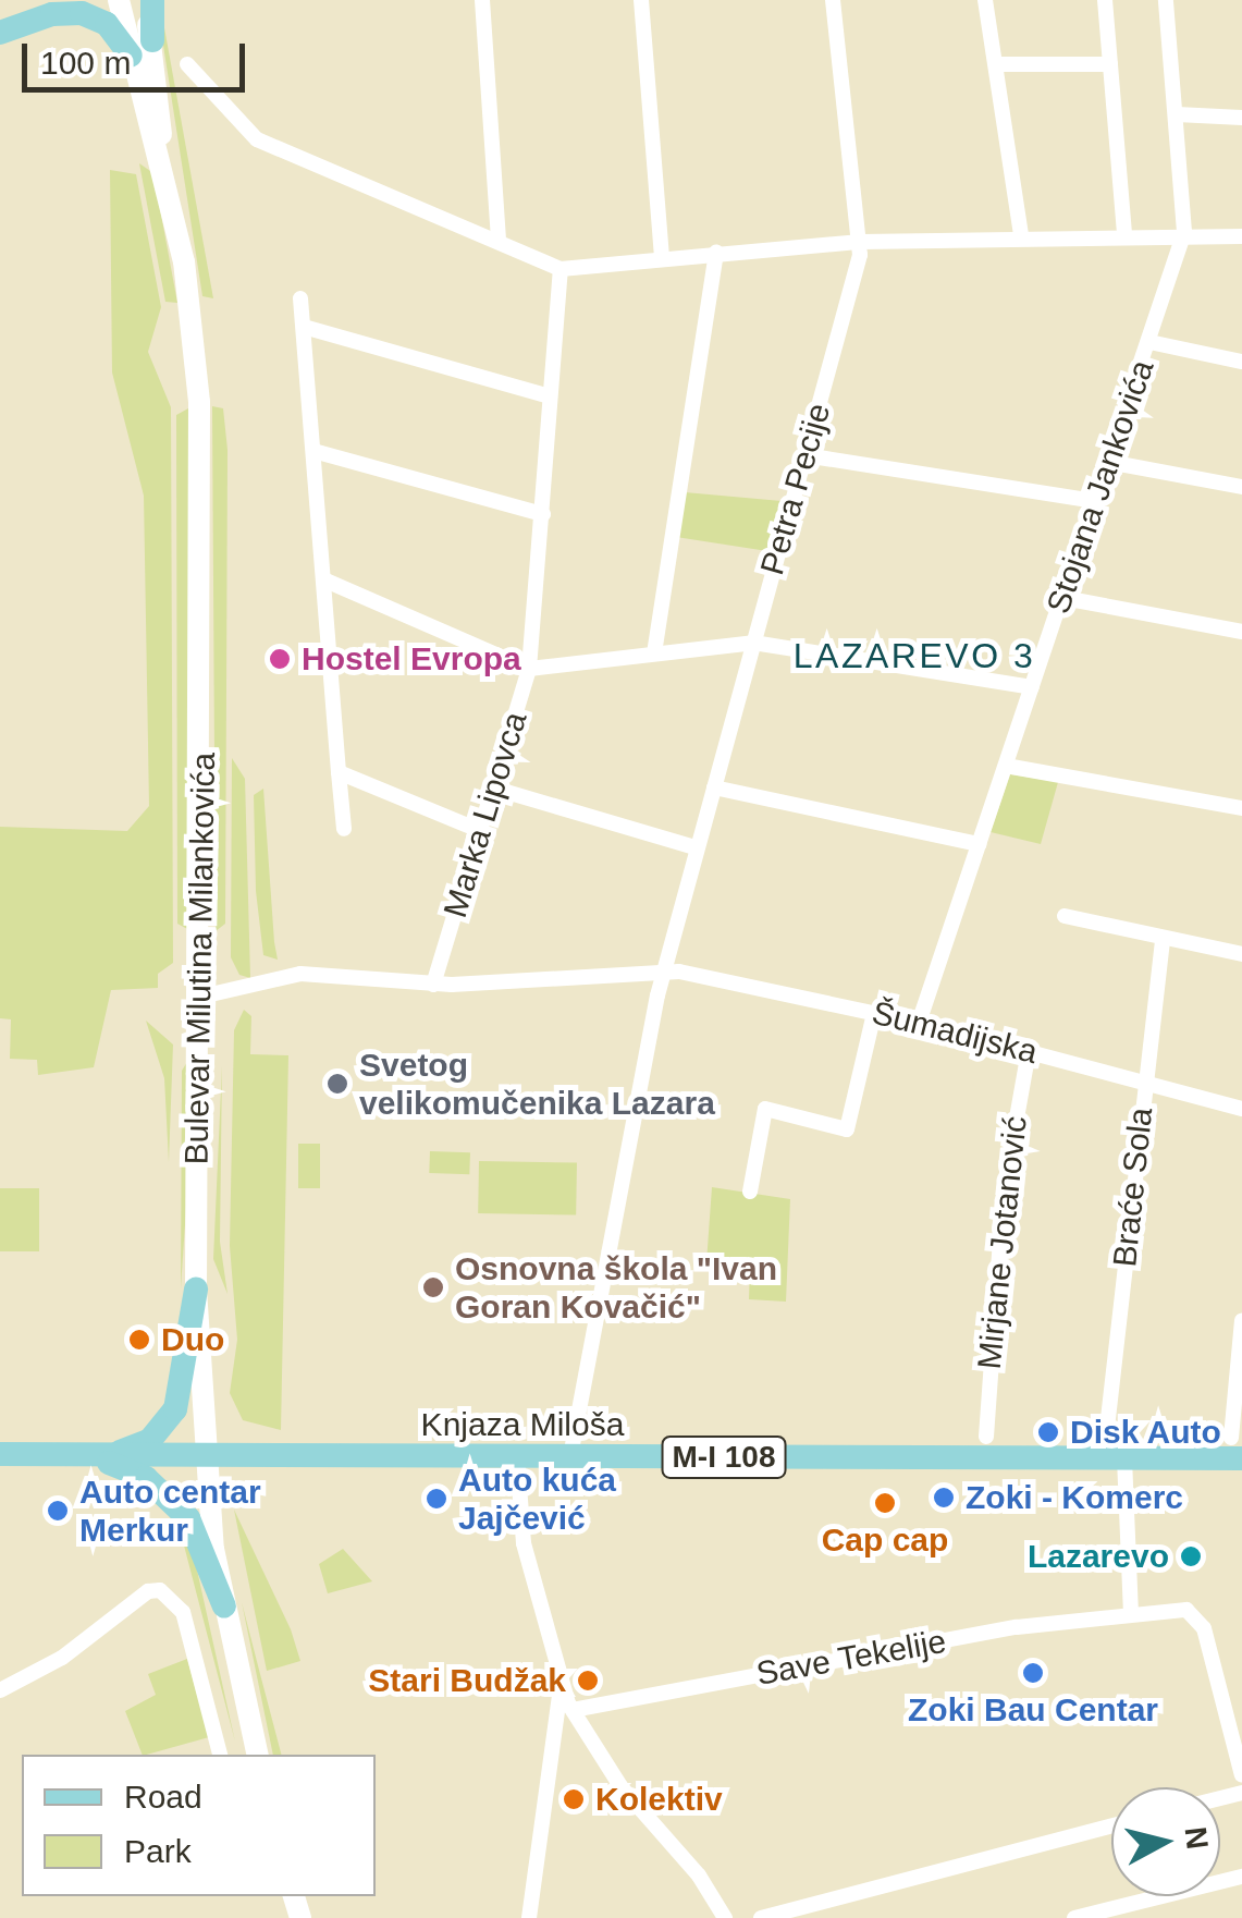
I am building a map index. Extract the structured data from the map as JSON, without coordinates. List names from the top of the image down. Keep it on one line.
{"streets":{"main road":["Knjaza Miloša","M-I 108"],"street":["Stojana Jankovića","Petra Pecije","Marka Lipovca","Bulevar Milutina Milankovića","Šumadijska","Braće Sola","Mirjane Jotanović","Save Tekelije"]},"crossings":[["Stojana Jankovića","Šumadijska"],["Petra Pecije","Šumadijska"],["Bulevar Milutina Milankovića","Knjaza Miloša"],["Šumadijska","Braće Sola"],["Šumadijska","Mirjane Jotanović"]],"districts":["LAZAREVO 3"],"places":["Hostel Evropa","Svetog velikomučenika Lazara","Osnovna škola \"Ivan Goran Kovačić\"","Duo","Disk Auto","Zoki - Komerc","Auto kuća Jajčević","Cap cap","Auto centar Merkur","Lazarevo","Zoki Bau Centar","Stari Budžak","Kolektiv"],"legend":["Road","Park"],"scale_bar":"100 m","north":"right"}
